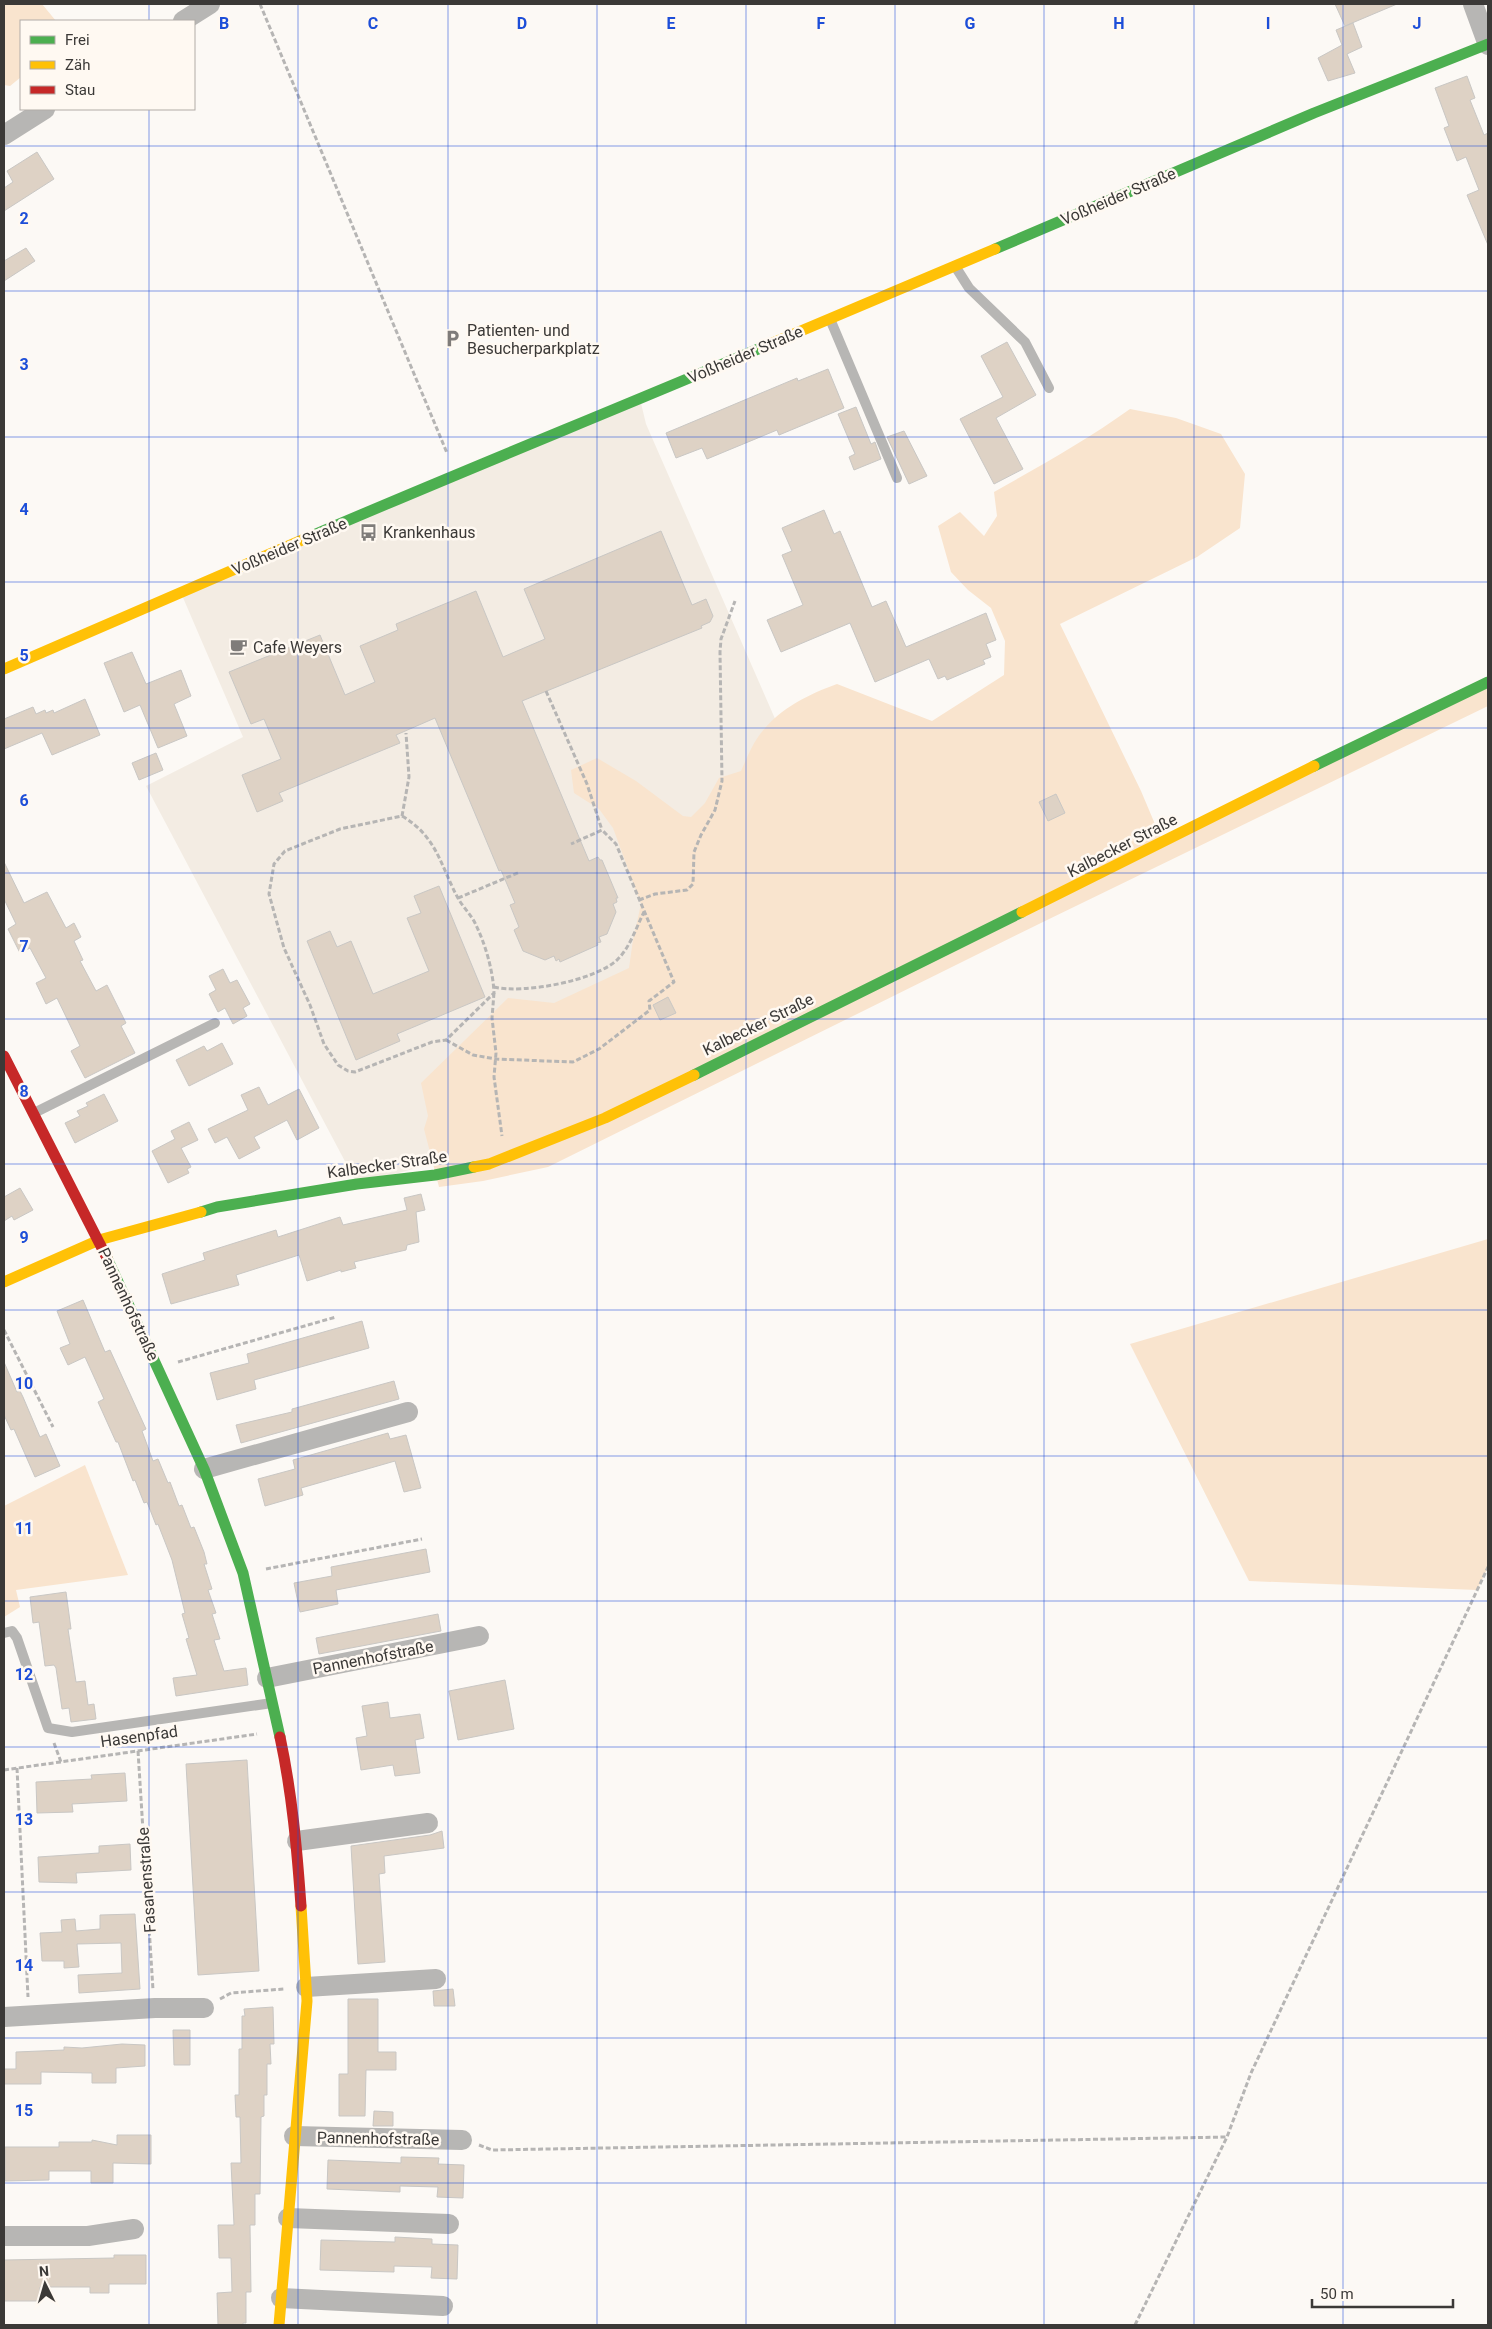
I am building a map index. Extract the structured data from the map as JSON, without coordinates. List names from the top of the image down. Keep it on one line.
{"streets":{"street":["Voßheider Straße","Kalbecker Straße","Pannenhofstraße"],"path":["Hasenpfad","Fasanenstraße"]},"crossings":[["Kalbecker Straße","Pannenhofstraße"],["Pannenhofstraße","Hasenpfad"],["Hasenpfad","Fasanenstraße"]],"places":{"parking":["Patienten- und Besucherparkplatz"],"bus stop":["Krankenhaus"],"cafe":["Cafe Weyers"]},"legend":["Frei","Zäh","Stau"],"scale_bar":"50 m","north":"top","grid":{"columns":["B","C","D","E","F","G","H","I","J"],"rows":["2","3","4","5","6","7","8","9","10","11","12","13","14","15"]}}
